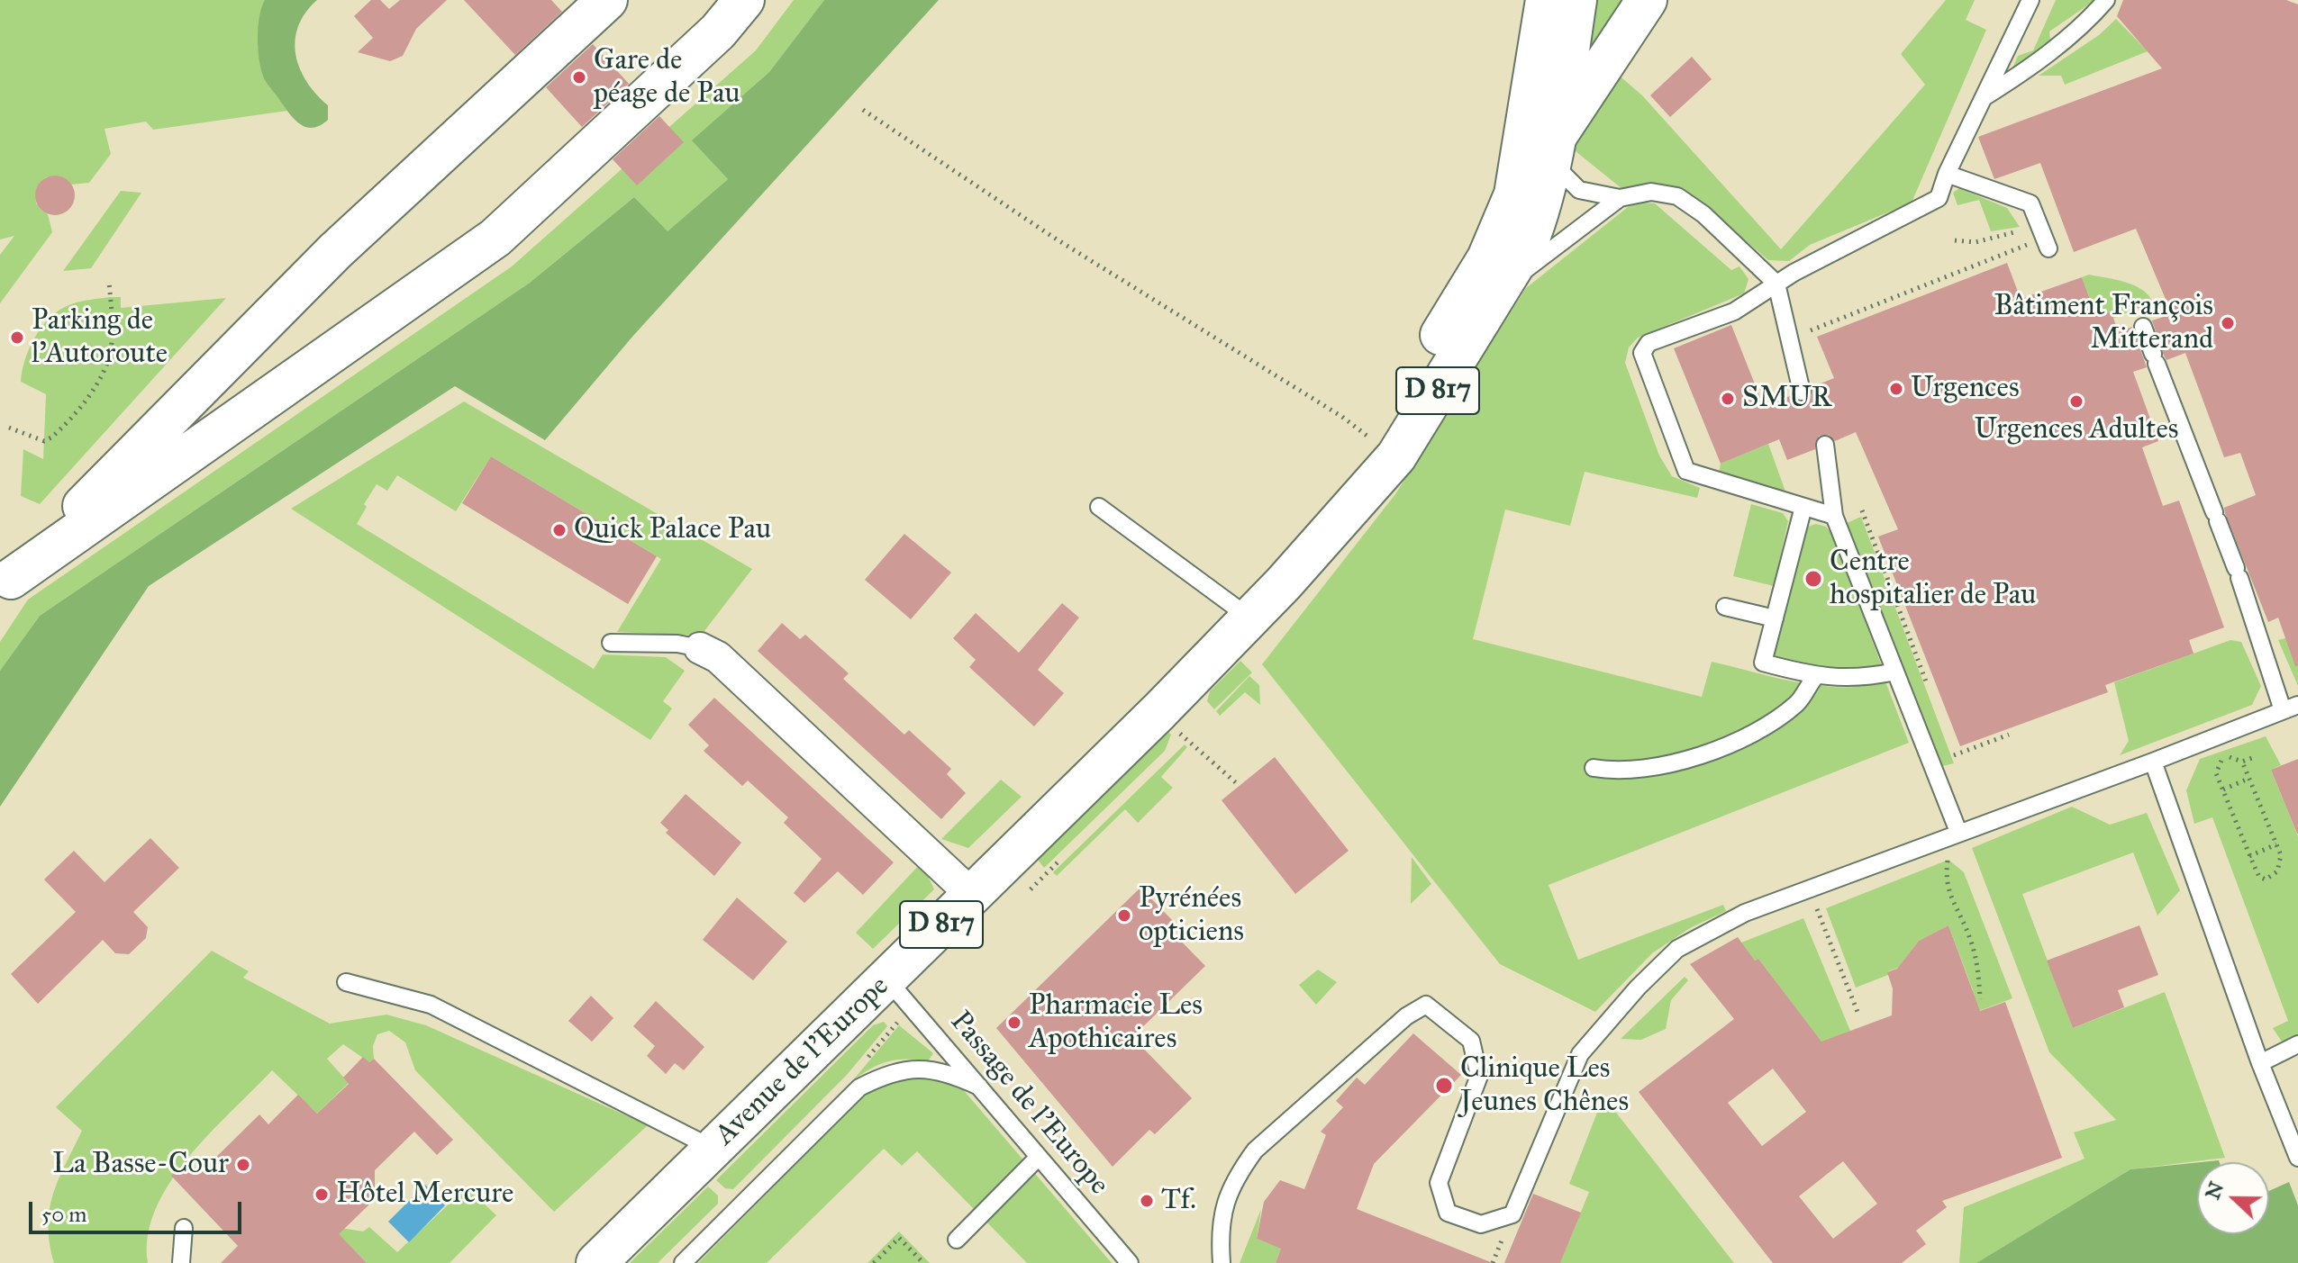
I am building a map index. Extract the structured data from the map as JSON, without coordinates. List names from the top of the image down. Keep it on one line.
{"streets":{"main road":["D 817","Avenue de l'Europe"],"lane":["Passage de l'Europe"]},"crossings":[["Avenue de l'Europe","Passage de l'Europe"]],"places":["Gare de péage de Pau","Bâtiment François Mitterand","Parking de l'Autoroute","Urgences","SMUR","Urgences Adultes","Quick Palace Pau","Centre hospitalier de Pau","Pyrénées opticiens","Pharmacie Les Apothicaires","Clinique Les Jeunes Chênes","La Basse-Cour","Hôtel Mercure","Tf."],"scale_bar":"50 m","north":"left"}
